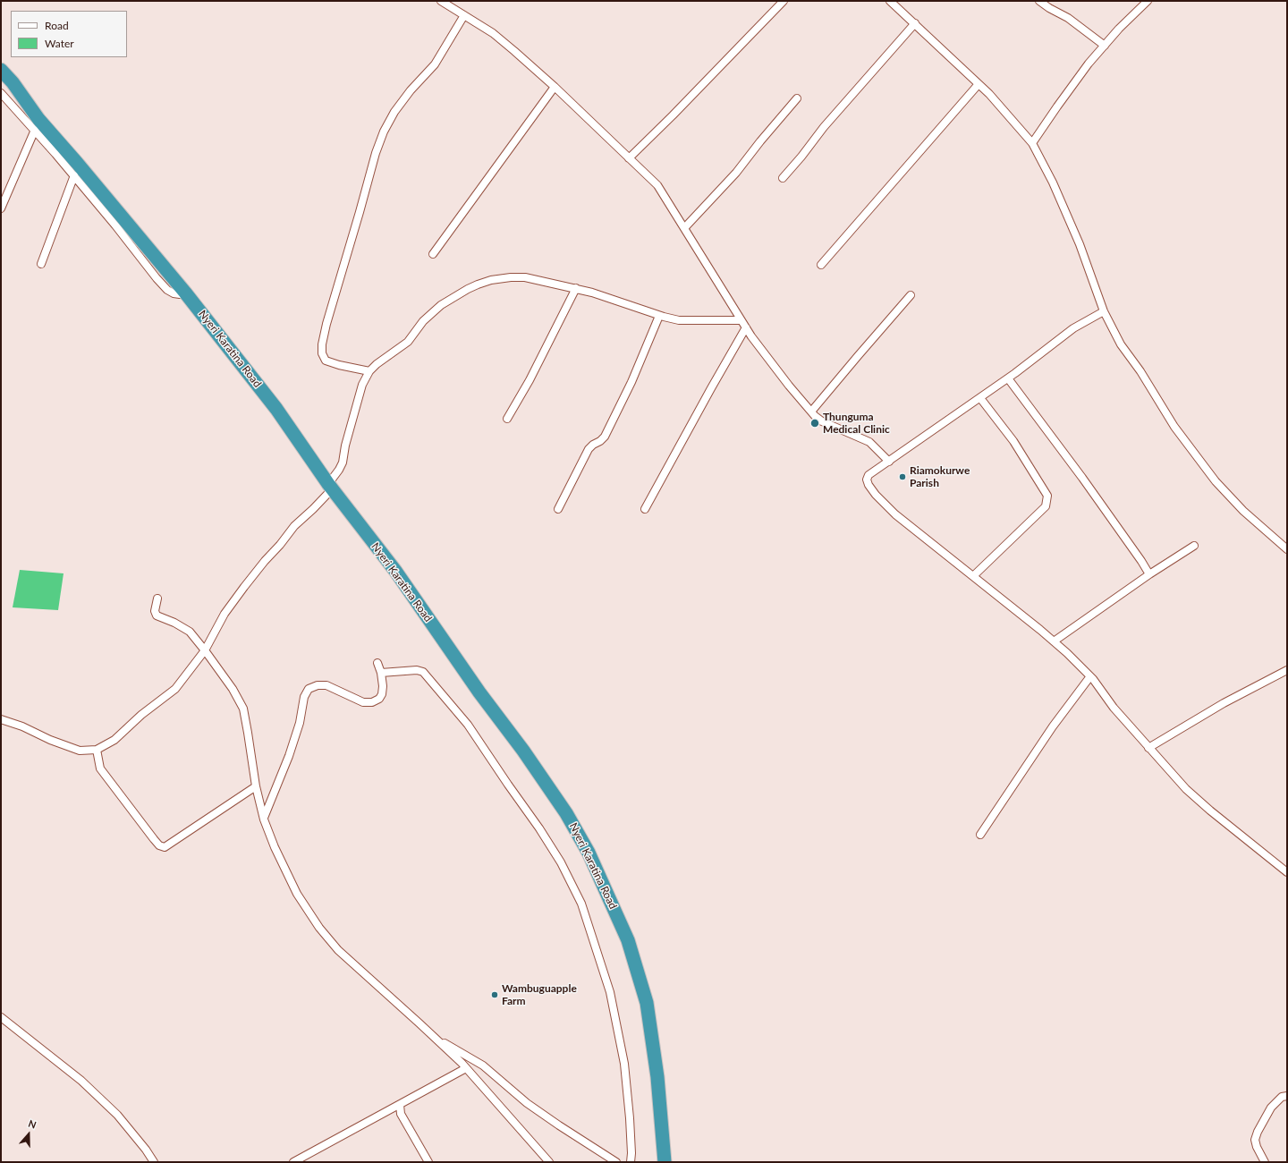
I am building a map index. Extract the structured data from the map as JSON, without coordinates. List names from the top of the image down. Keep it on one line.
{"streets":{"highway":["Nyeri Karatina Road"]},"places":["Thunguma Medical Clinic","Riamokurwe Parish","Wambuguapple Farm"],"legend":["Road","Water"],"north":"top"}
